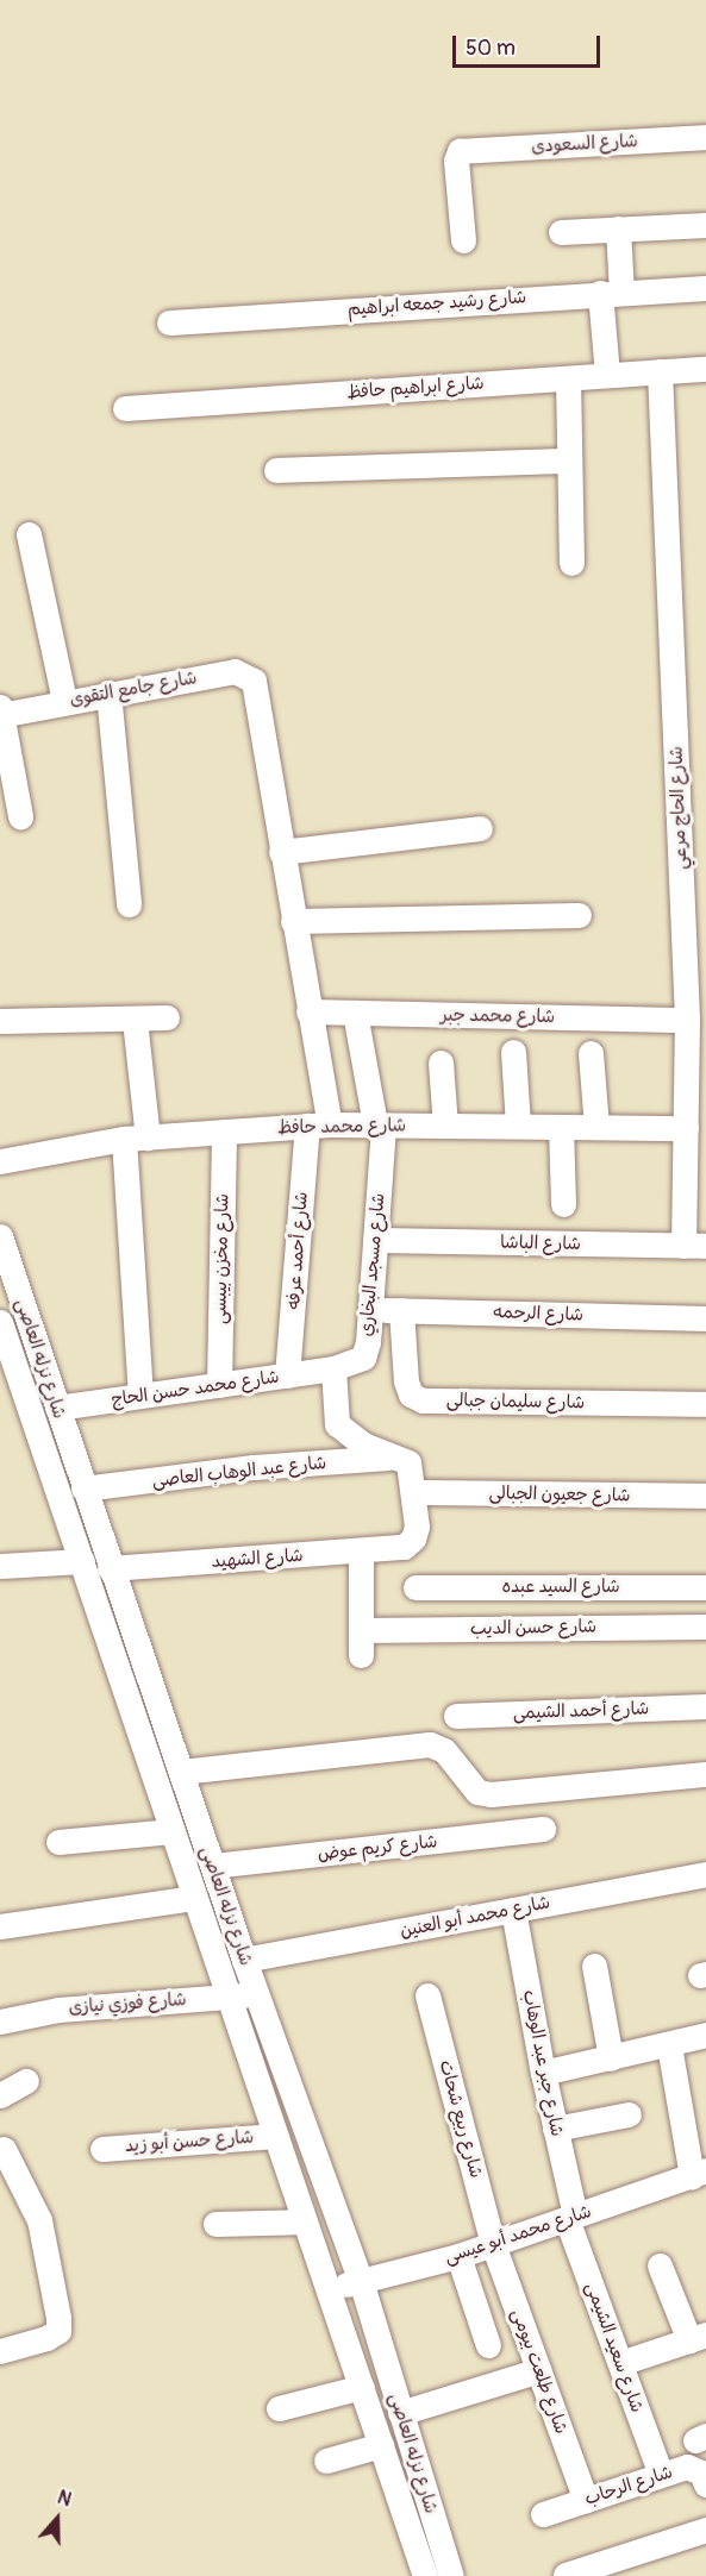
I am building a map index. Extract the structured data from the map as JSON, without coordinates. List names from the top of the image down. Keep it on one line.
{"streets":{"street":["شارع السعودى","شارع رشيد جمعه ابراهيم","شارع ابراهيم حافظ","شارع جامع التقوى","شارع الحاج مرعي","شارع محمد جبر","شارع محمد حافظ","شارع الباشا","شارع أحمد عرفه","شارع مخزن بيبسى","شارع مسجد البخاري","شارع الرحمه","شارع نزله العاصى","شارع محمد حسن الحاج","شارع سليمان جبالى","شارع عبد الوهاب العاصى","شارع جعيون الجبالى","شارع الشهيد","شارع السيد عبده","شارع حسن الديب","شارع أحمد الشيمى","شارع كريم عوض","شارع محمد أبو العنين","شارع فوزي نيازى","شارع جبر عبد الوهاب","شارع ربيع شحات","شارع حسن أبو زيد","شارع محمد أبو عيسى","شارع سعيد الشيمى","شارع طلعت بيومى","شارع الرحاب"]},"crossings":[["شارع ابراهيم حافظ","شارع الحاج مرعي"],["شارع جامع التقوى","شارع أحمد عرفه"],["شارع الحاج مرعي","شارع محمد جبر"],["شارع الحاج مرعي","شارع محمد حافظ"],["شارع الحاج مرعي","شارع الباشا"],["شارع محمد جبر","شارع أحمد عرفه"],["شارع محمد جبر","شارع مسجد البخاري"],["شارع محمد حافظ","شارع أحمد عرفه"],["شارع محمد حافظ","شارع مخزن بيبسى"],["شارع محمد حافظ","شارع مسجد البخاري"],["شارع الباشا","شارع مسجد البخاري"],["شارع أحمد عرفه","شارع محمد حسن الحاج"],["شارع مخزن بيبسى","شارع محمد حسن الحاج"],["شارع مسجد البخاري","شارع الرحمه"],["شارع مسجد البخاري","شارع محمد حسن الحاج"],["شارع الرحمه","شارع سليمان جبالى"],["شارع نزله العاصى","شارع محمد حسن الحاج"],["شارع نزله العاصى","شارع عبد الوهاب العاصى"],["شارع نزله العاصى","شارع الشهيد"],["شارع نزله العاصى","شارع كريم عوض"],["شارع نزله العاصى","شارع محمد أبو العنين"],["شارع نزله العاصى","شارع فوزي نيازى"],["شارع نزله العاصى","شارع حسن أبو زيد"],["شارع نزله العاصى","شارع محمد أبو عيسى"],["شارع جعيون الجبالى","شارع الشهيد"],["شارع الشهيد","شارع حسن الديب"],["شارع محمد أبو العنين","شارع جبر عبد الوهاب"],["شارع جبر عبد الوهاب","شارع محمد أبو عيسى"],["شارع جبر عبد الوهاب","شارع سعيد الشيمى"],["شارع ربيع شحات","شارع محمد أبو عيسى"],["شارع ربيع شحات","شارع طلعت بيومى"],["شارع محمد أبو عيسى","شارع سعيد الشيمى"],["شارع محمد أبو عيسى","شارع طلعت بيومى"],["شارع سعيد الشيمى","شارع الرحاب"],["شارع طلعت بيومى","شارع الرحاب"]],"scale_bar":"50 m","north":"top"}
